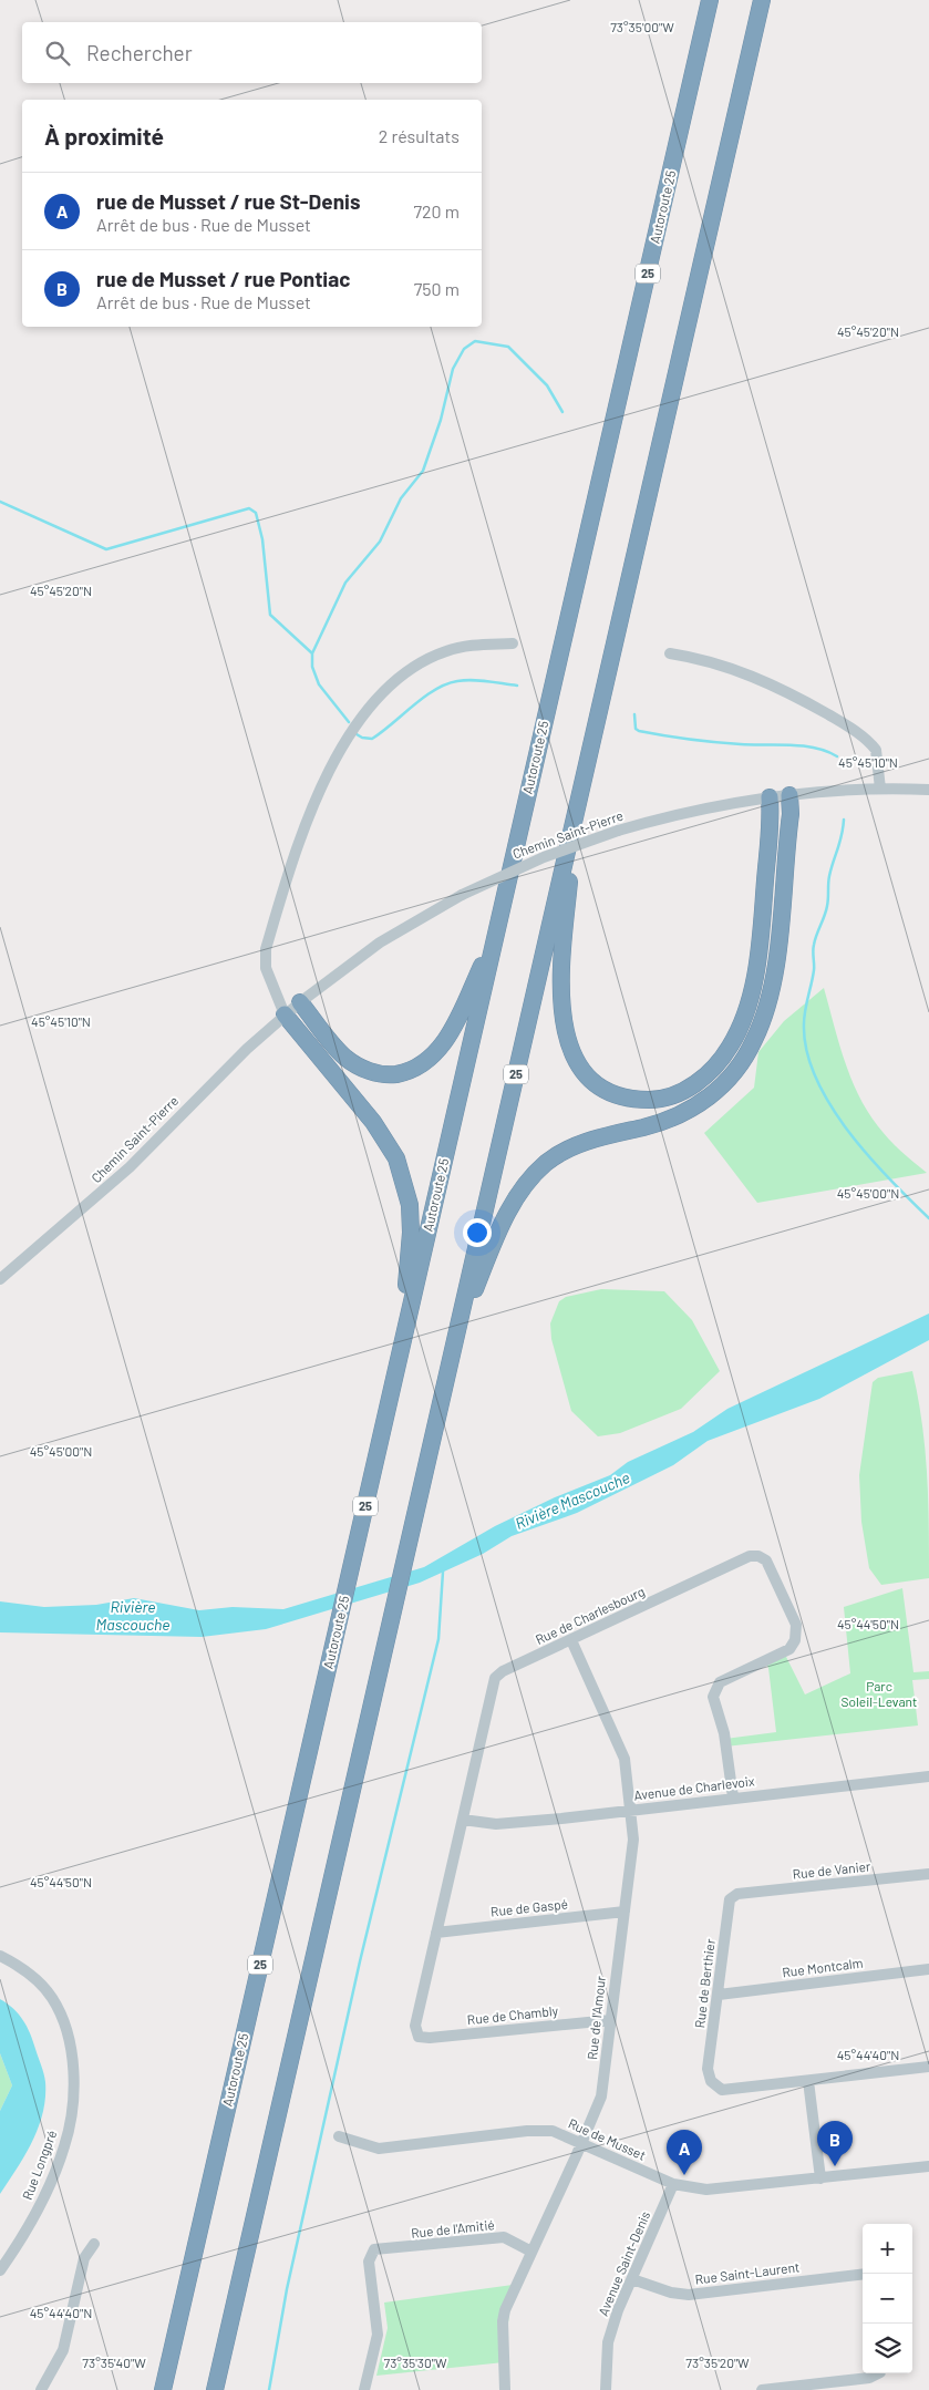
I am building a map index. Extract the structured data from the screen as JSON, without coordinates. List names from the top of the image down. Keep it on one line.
{"streets":{"highway":["Autoroute 25","25"],"street":["Chemin Saint-Pierre","Rue de Charlesbourg","Avenue de Charlevoix","Rue de Vanier","Rue de Gaspé","Rue Montcalm","Rue de Berthier","Rue de Chambly","Rue de l'Amour","Rue de Musset","Rue Longpré","Rue de l'Amitié","Avenue Saint-Denis","Rue Saint-Laurent"]},"crossings":[["Rue de Charlesbourg","Avenue de Charlevoix"],["Rue de Charlesbourg","Rue de Gaspé"],["Rue de Charlesbourg","Rue de Chambly"],["Rue de Charlesbourg","Rue de l'Amour"],["Avenue de Charlevoix","Rue de l'Amour"],["Rue de Vanier","Rue de Berthier"],["Rue de Gaspé","Rue de l'Amour"],["Rue Montcalm","Rue de Berthier"],["Rue de Chambly","Rue de l'Amour"],["Rue de l'Amour","Rue de Musset"],["Rue de l'Amour","Rue de l'Amitié"],["Rue de Musset","Avenue Saint-Denis"],["Avenue Saint-Denis","Rue Saint-Laurent"]],"water":["Rivière Mascouche"],"parks":["Parc Soleil-Levant"],"page":{"search":"Rechercher","heading":["À proximité","2 résultats"],"list":[{"mark":"A","name":"rue de Musset / rue St-Denis","note":"Arrêt de bus · Rue de Musset","value":"720 m"},{"mark":"B","name":"rue de Musset / rue Pontiac","note":"Arrêt de bus · Rue de Musset","value":"750 m"}],"pins":["B","A"],"map_buttons":["+","−"]},"coordinates":["73°35'00\"W","45°45'20\"N","45°45'10\"N","45°45'00\"N","45°44'50\"N","45°44'40\"N","73°35'40\"W","73°35'30\"W","73°35'20\"W"]}
